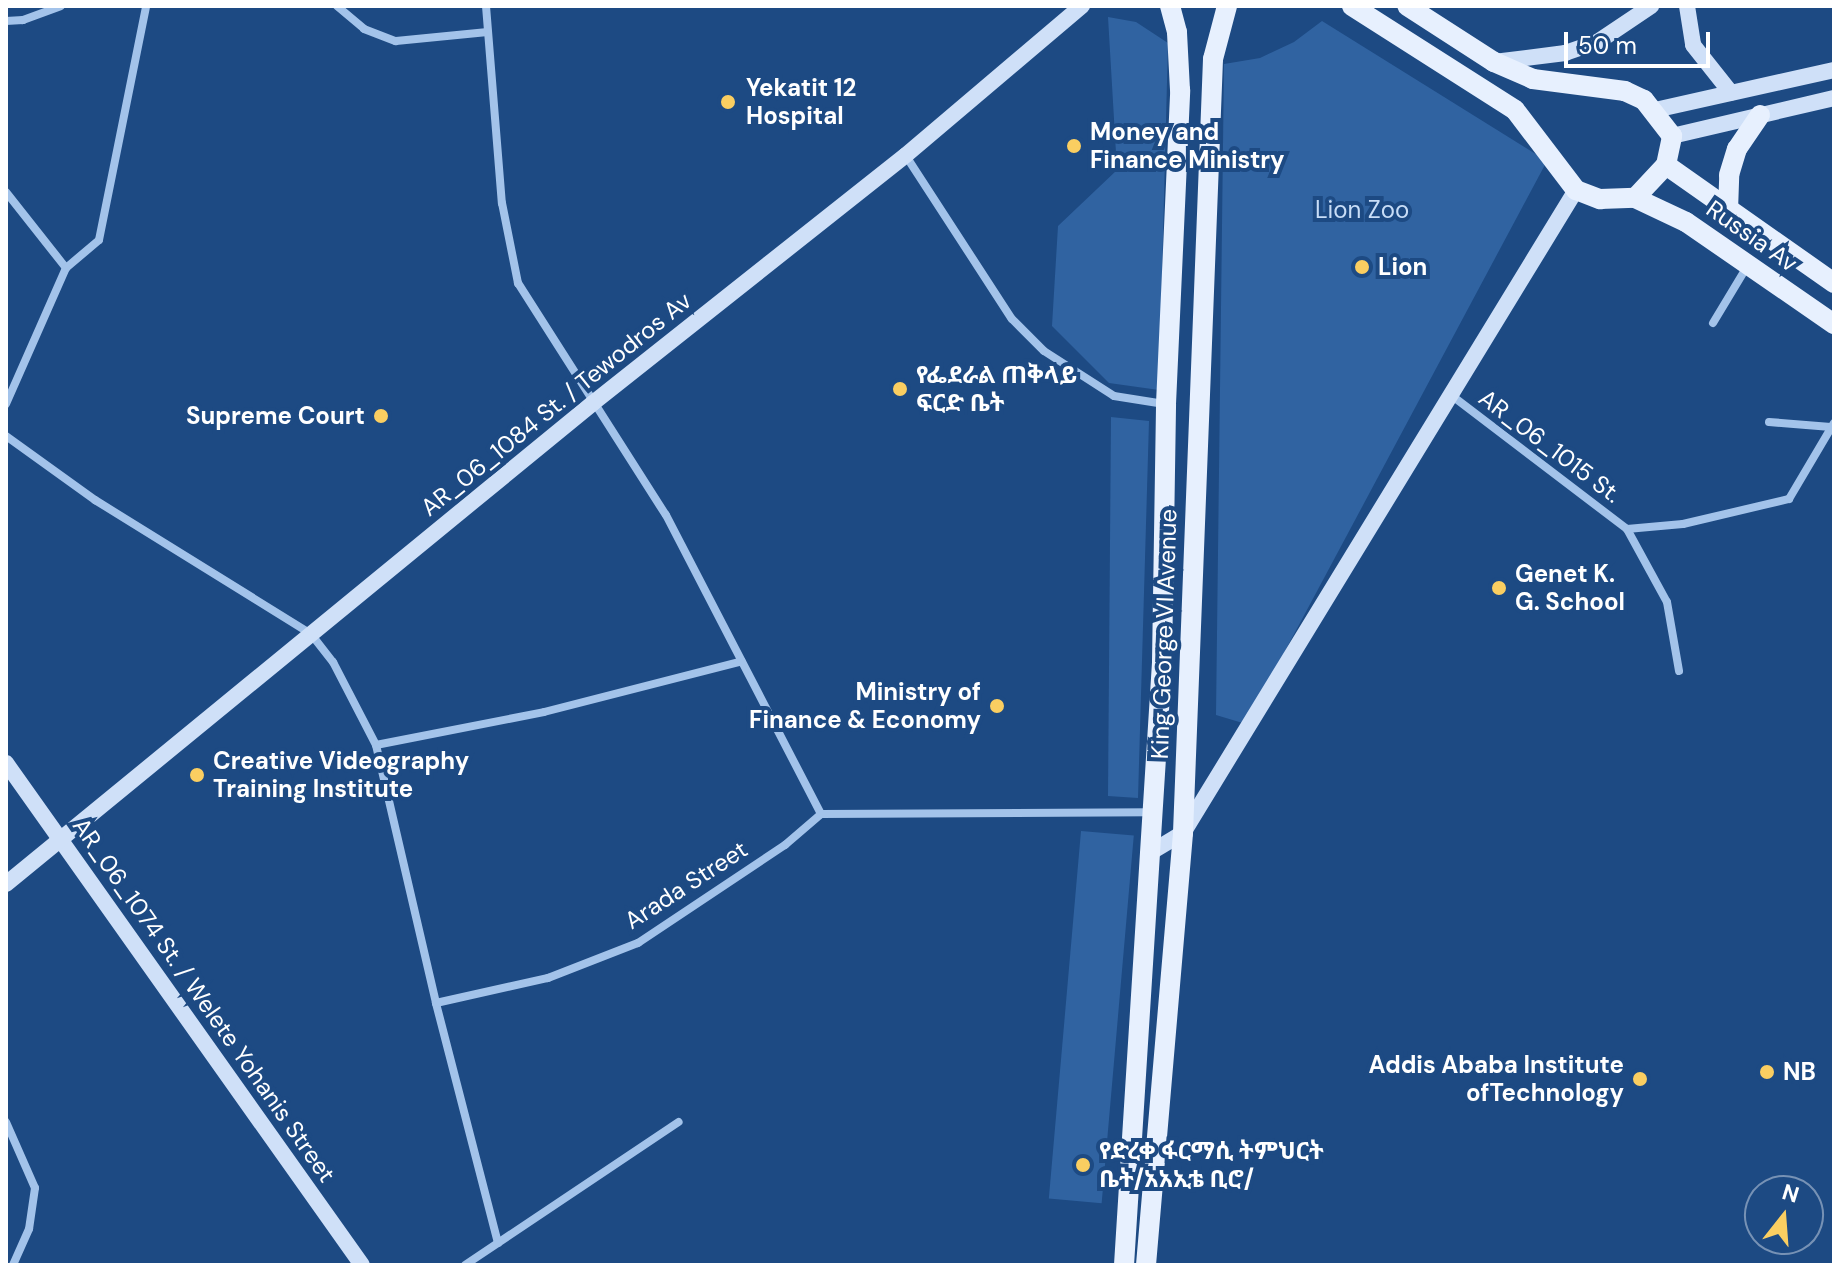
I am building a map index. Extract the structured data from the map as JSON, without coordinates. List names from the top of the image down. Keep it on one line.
{"streets":{"main road":["Russia Av","AR_06_1084 St. / Tewodros Av","King George VI Avenue","AR_06_1074 St. / Welete Yohanis Street"],"street":["AR_06_1015 St.","Arada Street"]},"crossings":[["AR_06_1084 St. / Tewodros Av","AR_06_1074 St. / Welete Yohanis Street"]],"parks":["Lion Zoo"],"places":["Yekatit 12 Hospital","Money and Finance Ministry","Lion","የፌደራል ጠቅላይ ፍርድ ቤት","Supreme Court","Genet K. G. School","Ministry of Finance & Economy","Creative Videography Training Institute","NB","Addis Ababa Institute ofTechnology","የድረቀ ፋርማሲ ትምህርት ቤት/አአኢቴ ቢሮ/"],"scale_bar":"50 m","north":"top"}
